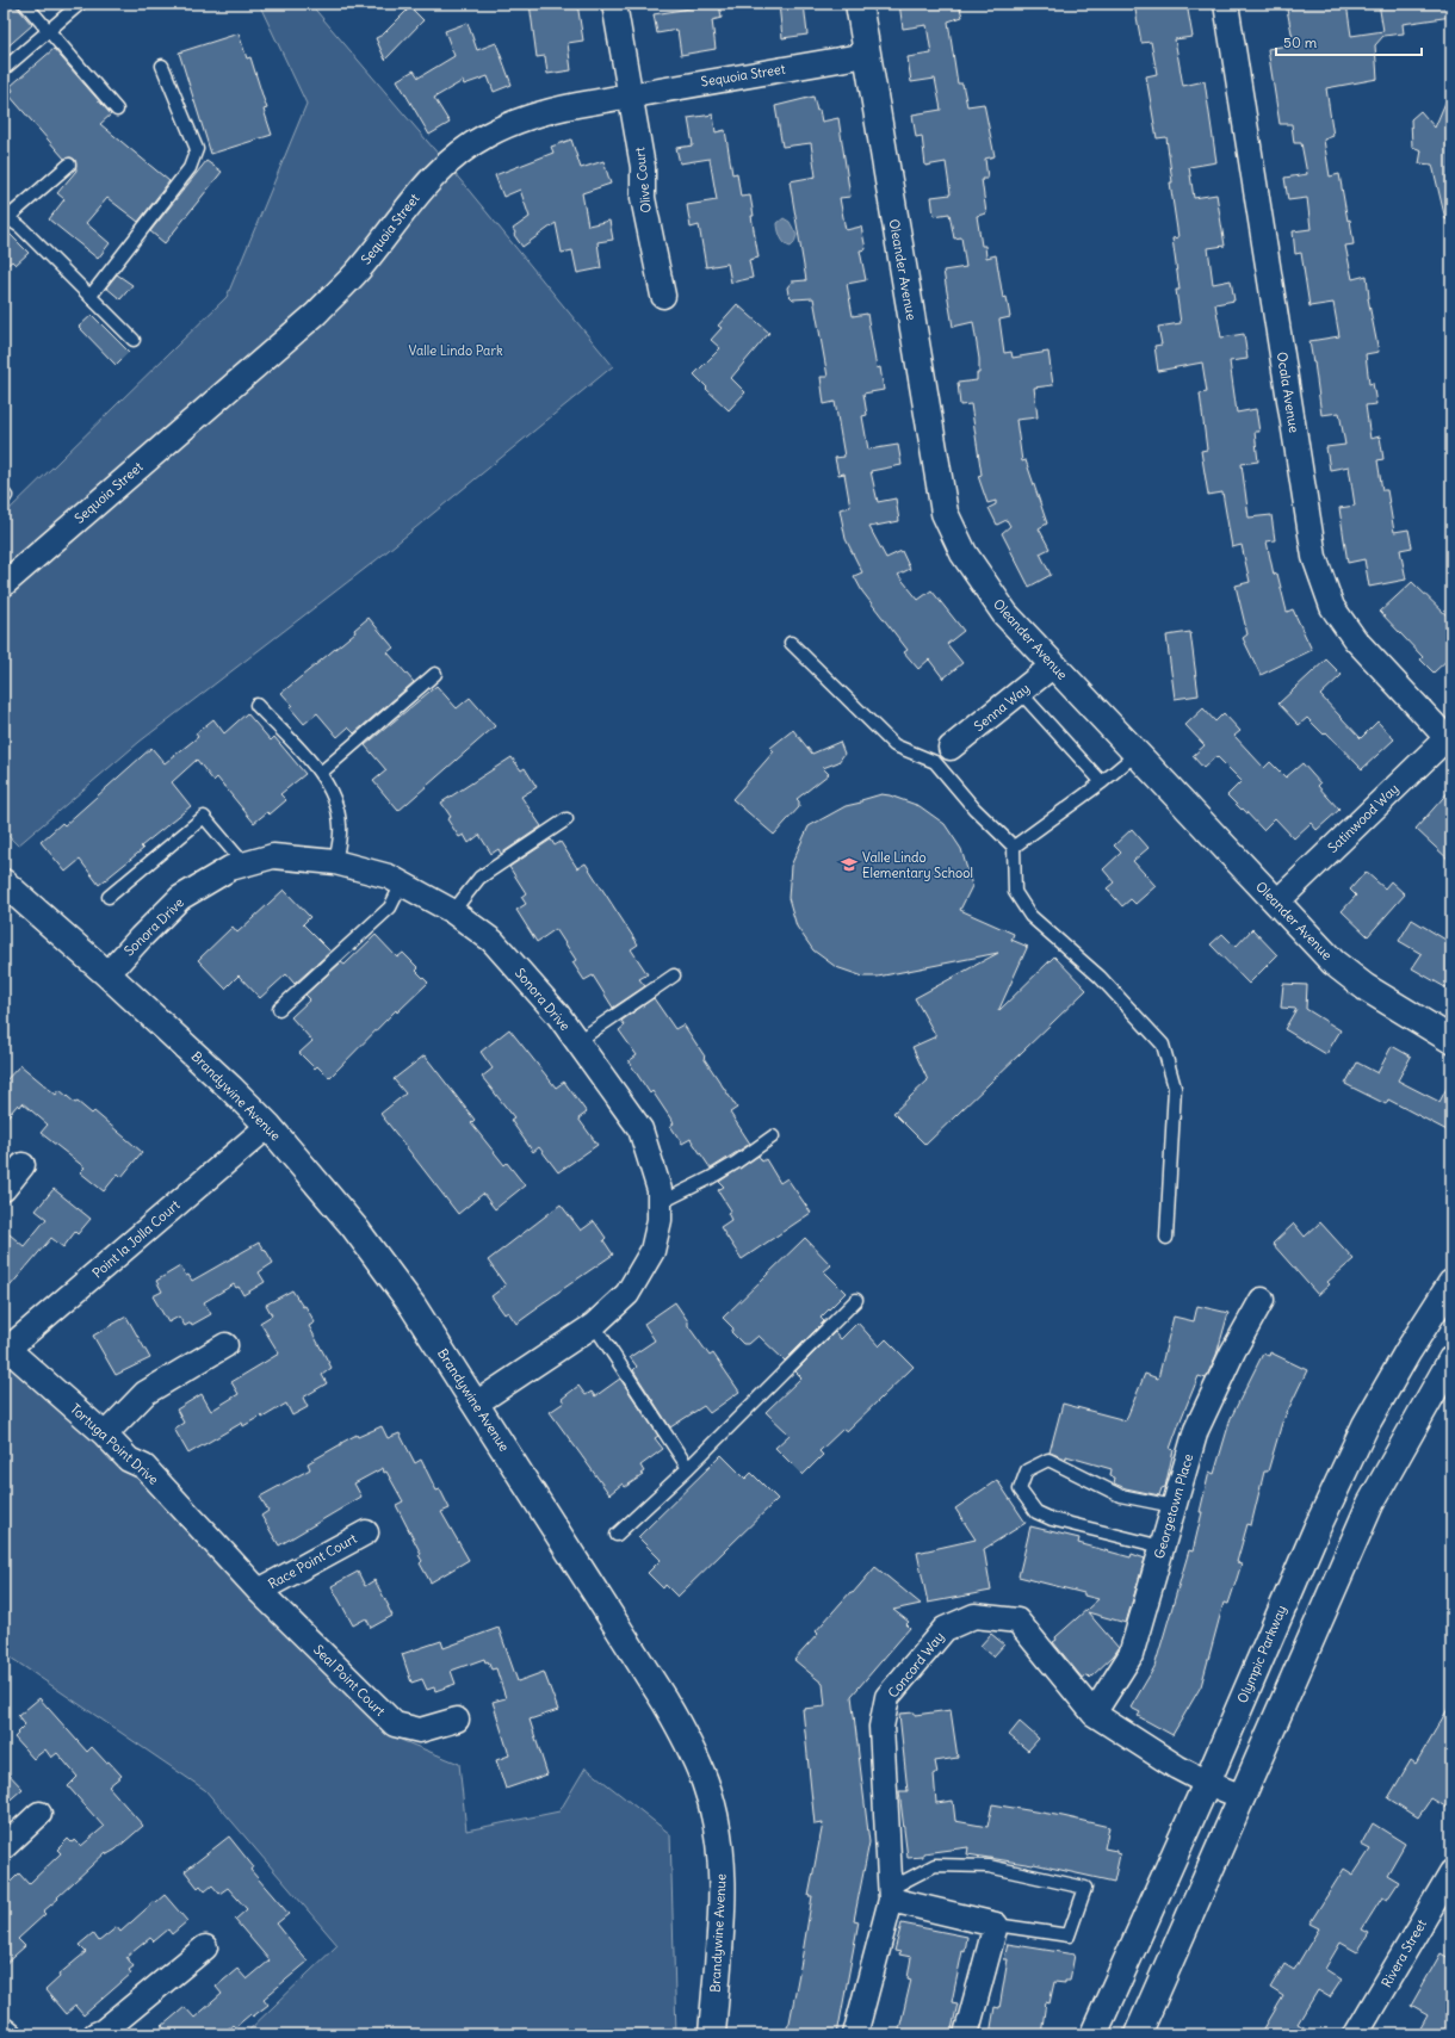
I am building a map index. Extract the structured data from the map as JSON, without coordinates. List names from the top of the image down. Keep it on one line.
{"streets":{"street":["Sequoia Street","Olive Court","Oleander Avenue","Ocala Avenue","Senna Way","Satinwood Way","Sonora Drive","Brandywine Avenue","Point la Jolla Court","Tortuga Point Drive","Georgetown Place","Race Point Court","Olympic Parkway","Concord Way","Seal Point Court","Rivera Street"]},"crossings":[["Sequoia Street","Olive Court"],["Sequoia Street","Oleander Avenue"],["Oleander Avenue","Senna Way"],["Oleander Avenue","Satinwood Way"],["Ocala Avenue","Satinwood Way"],["Sonora Drive","Brandywine Avenue"],["Brandywine Avenue","Point la Jolla Court"],["Point la Jolla Court","Tortuga Point Drive"],["Tortuga Point Drive","Race Point Court"],["Tortuga Point Drive","Seal Point Court"],["Georgetown Place","Concord Way"],["Race Point Court","Seal Point Court"],["Olympic Parkway","Concord Way"]],"parks":["Valle Lindo Park"],"places":{"school or university":["Valle Lindo Elementary School"]},"scale_bar":"50 m"}
